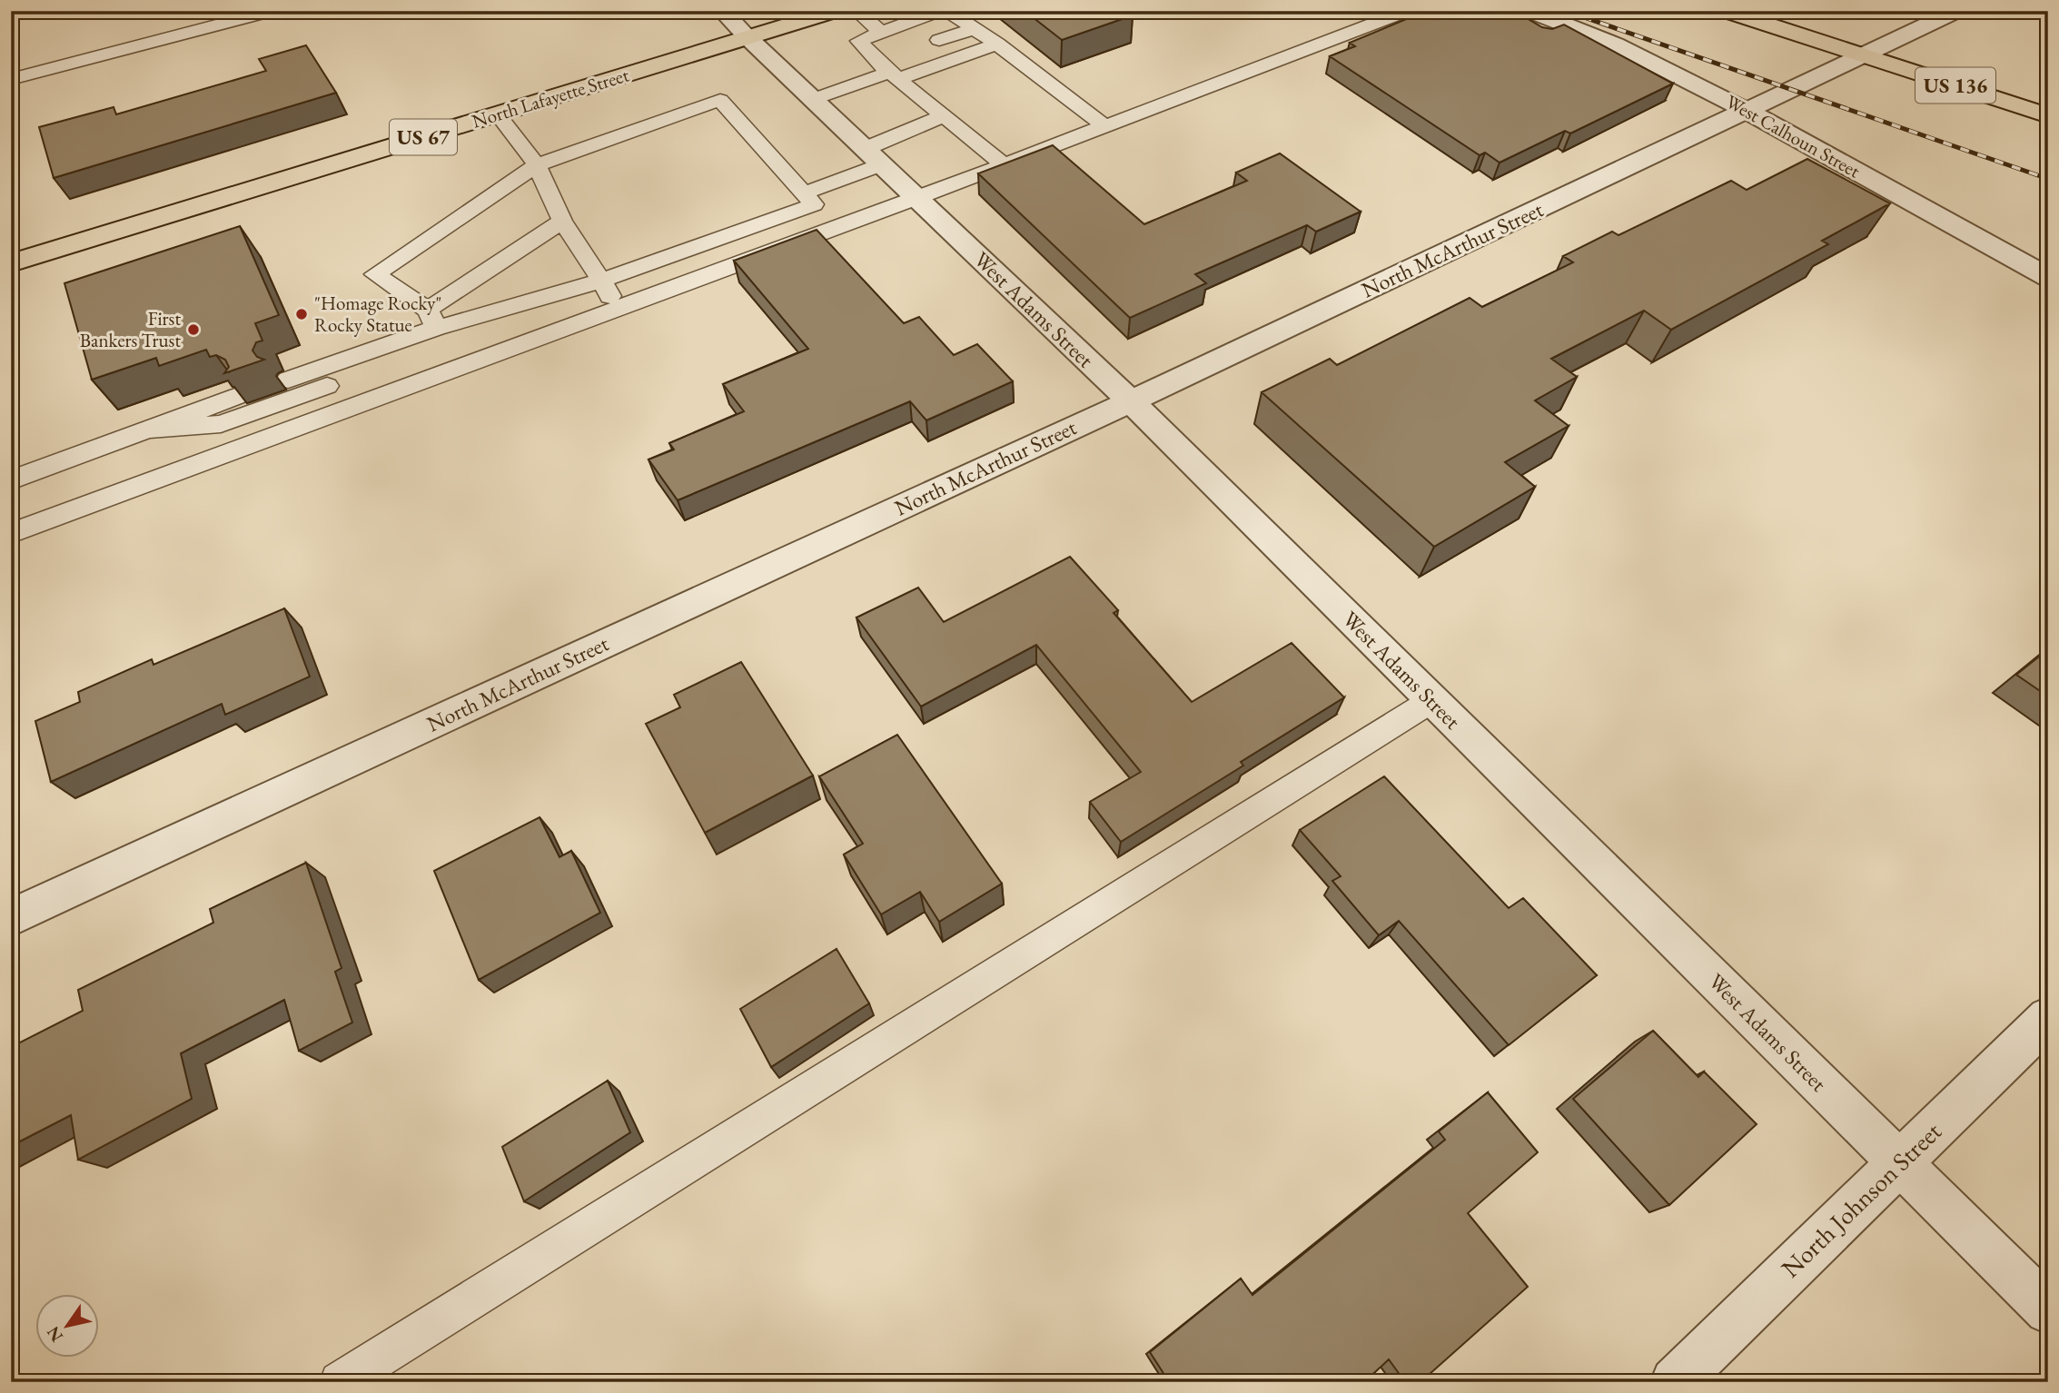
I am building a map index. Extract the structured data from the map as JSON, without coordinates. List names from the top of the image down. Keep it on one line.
{"streets":{"main road":["US 136","North Lafayette Street","US 67"],"street":["West Calhoun Street","North McArthur Street","West Adams Street","North Johnson Street"]},"crossings":[["US 136","North McArthur Street"],["North Lafayette Street","West Adams Street"],["West Calhoun Street","North McArthur Street"],["North McArthur Street","West Adams Street"],["West Adams Street","North Johnson Street"]],"places":["\"Homage Rocky\" Rocky Statue","First Bankers Trust"],"north":"bottom left"}
